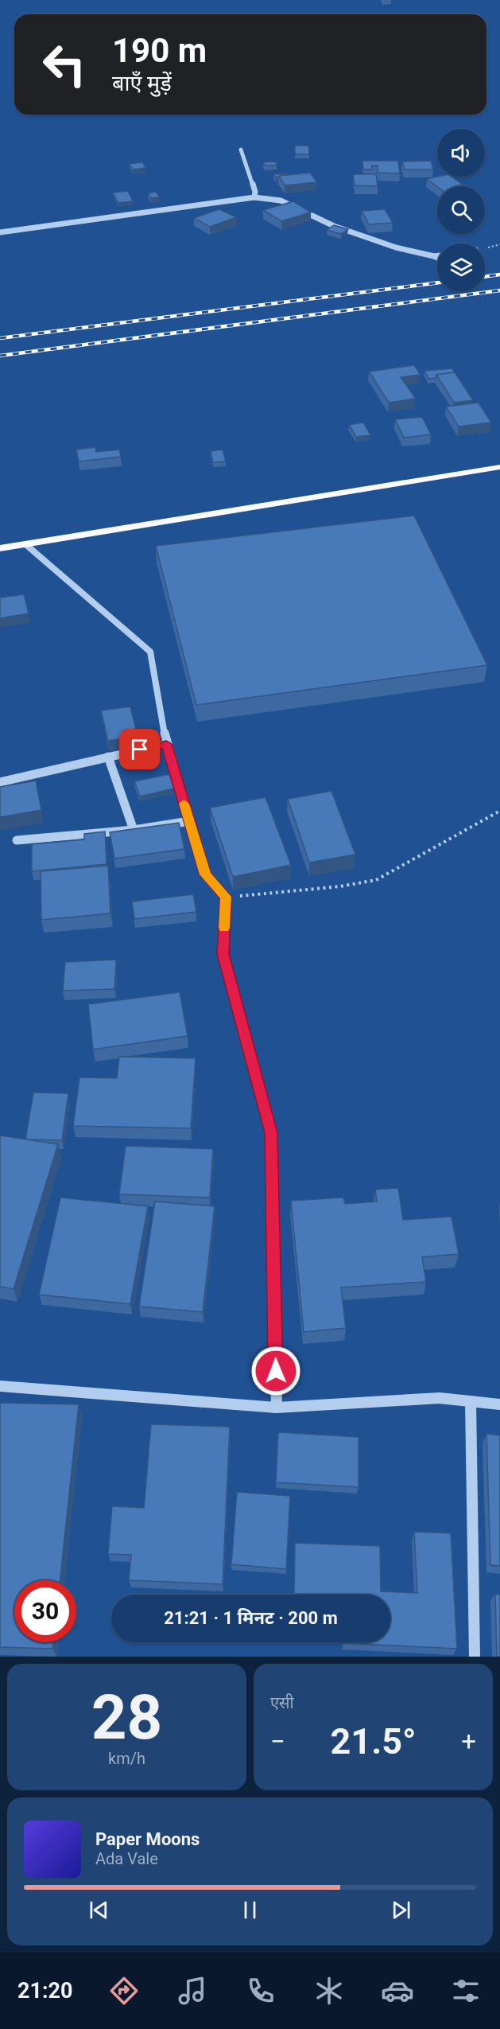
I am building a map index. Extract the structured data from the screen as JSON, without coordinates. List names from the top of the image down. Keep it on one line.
{"page":{"turn":["190 m","बाएँ मुड़ें"],"limit":"30","trip":"21:21 · 1 मिनट · 200 m","tile":[["28","km/h"],"एसी"],"heat":["−","21.5°","+"],"song":["Paper Moons","Ada Vale"],"tabs":"21:20"}}
